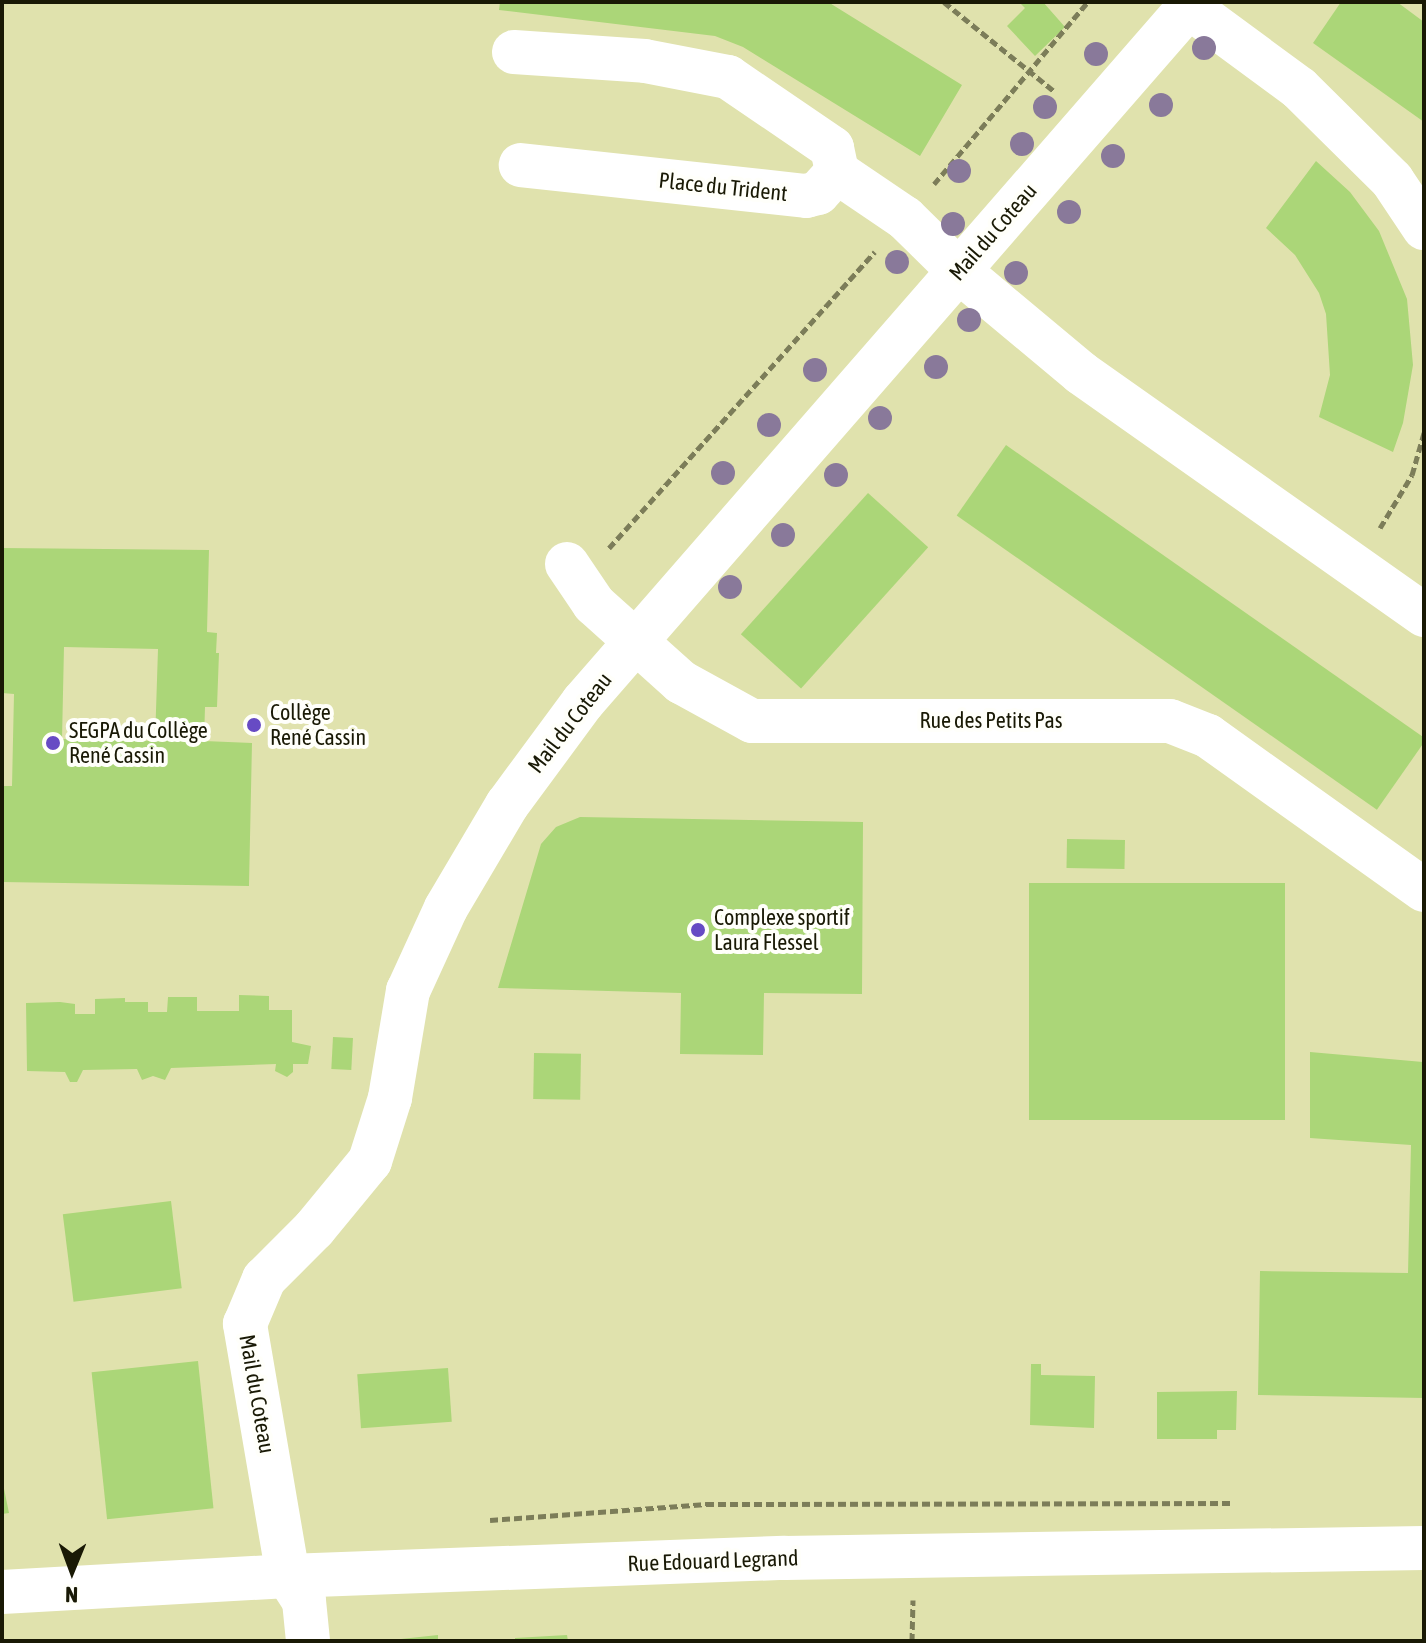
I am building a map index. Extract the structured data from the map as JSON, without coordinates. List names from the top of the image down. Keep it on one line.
{"streets":{"street":["Place du Trident","Mail du Coteau","Rue des Petits Pas","Rue Edouard Legrand"]},"crossings":[["Mail du Coteau","Rue des Petits Pas"],["Mail du Coteau","Rue Edouard Legrand"]],"places":["Collège René Cassin","SEGPA du Collège René Cassin","Complexe sportif Laura Flessel"],"north":"bottom"}
